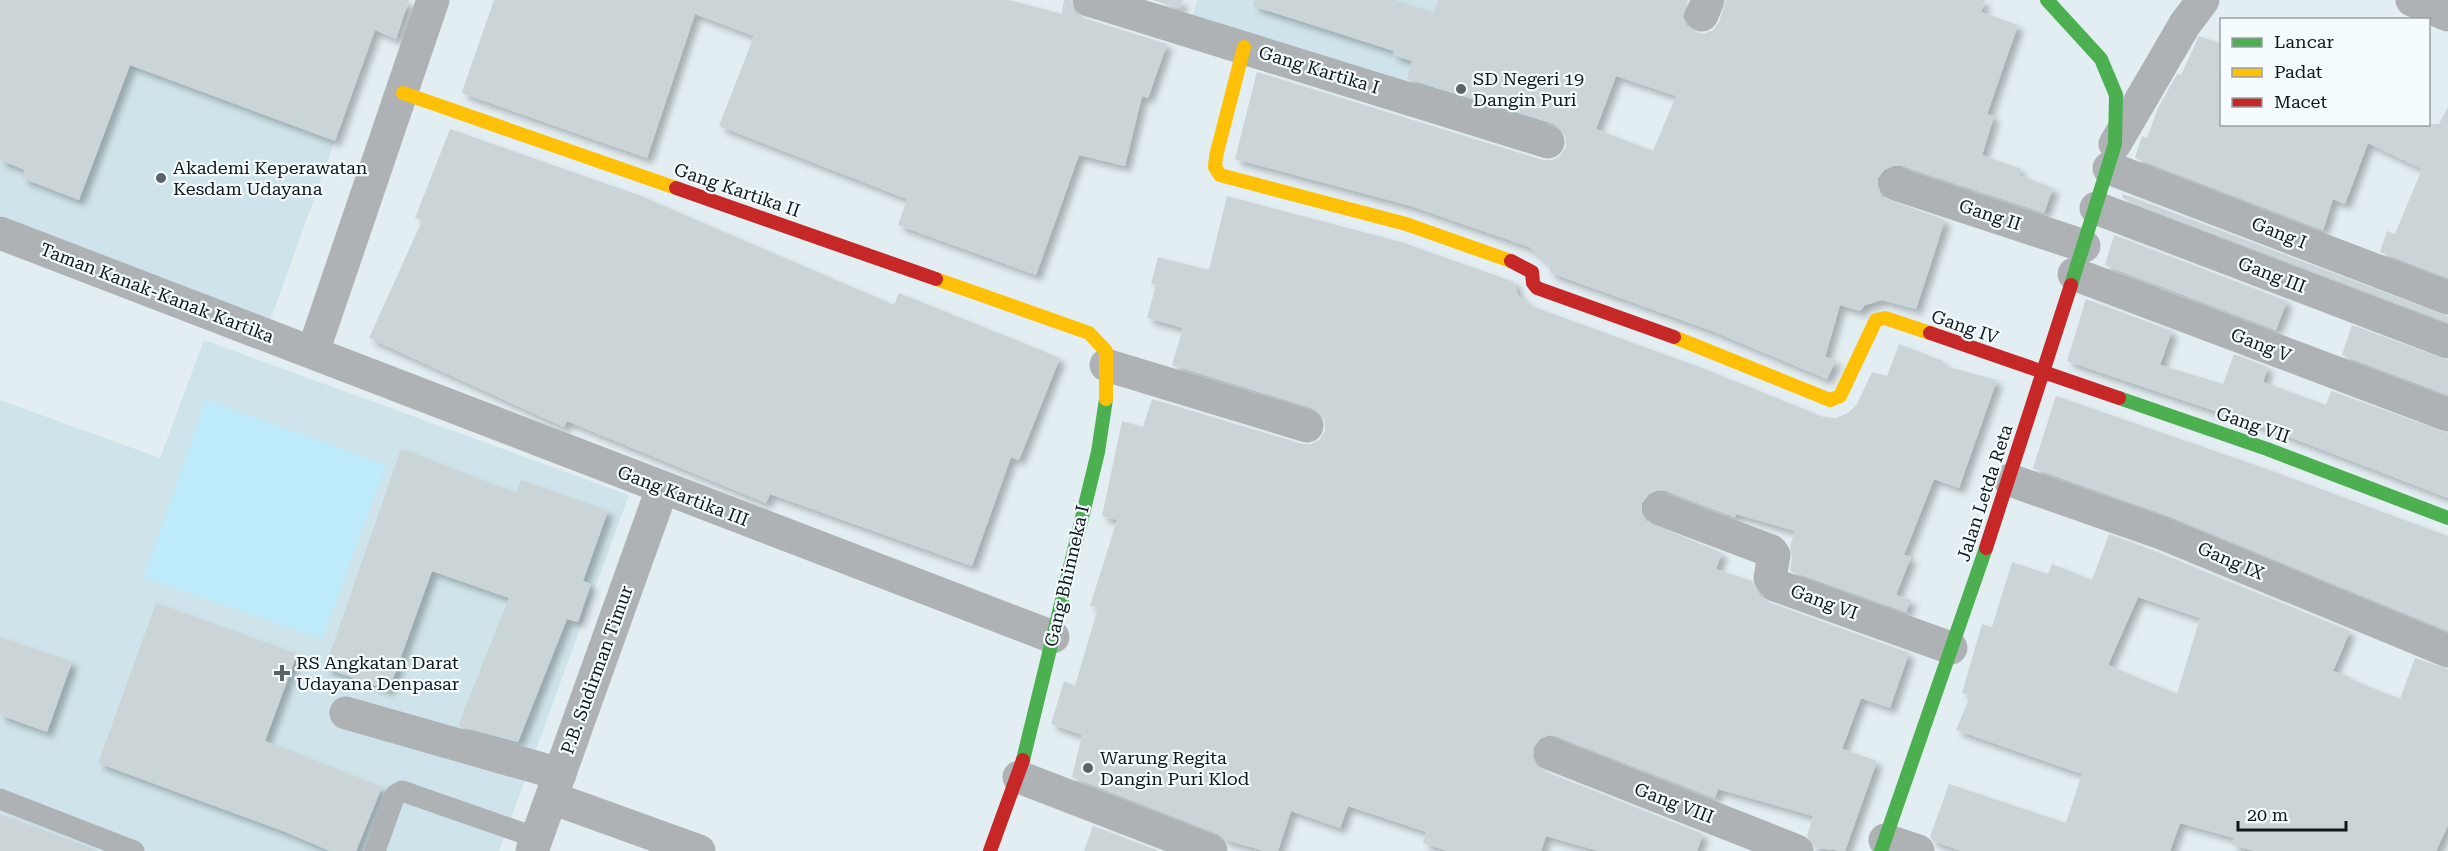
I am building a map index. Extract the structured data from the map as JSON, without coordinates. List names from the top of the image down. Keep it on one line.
{"streets":{"street":["Gang Kartika I","Gang Kartika II","Gang II","Gang I","Gang III","Taman Kanak-Kanak Kartika","Gang IV","Gang V","Gang VII","Jalan Letda Reta","Gang Kartika III","Gang IX","Gang Bhinneka I","Gang VI","P.B. Sudirman Timur","Gang VIII"]},"crossings":[["Gang Kartika I","Gang IV"],["Gang Kartika II","Gang Bhinneka I"],["Gang II","Gang V"],["Gang II","Jalan Letda Reta"],["Gang I","Jalan Letda Reta"],["Gang III","Jalan Letda Reta"],["Taman Kanak-Kanak Kartika","Gang Kartika III"],["Gang IV","Gang VII"],["Gang IV","Jalan Letda Reta"],["Gang V","Jalan Letda Reta"],["Gang VII","Jalan Letda Reta"],["Jalan Letda Reta","Gang IX"],["Jalan Letda Reta","Gang VI"],["Gang Kartika III","Gang Bhinneka I"],["Gang Kartika III","P.B. Sudirman Timur"]],"places":{"other":["SD Negeri 19 Dangin Puri","Akademi Keperawatan Kesdam Udayana","Warung Regita Dangin Puri Klod"],"health":["RS Angkatan Darat Udayana Denpasar"]},"legend":["Lancar","Padat","Macet"],"scale_bar":"20 m"}
